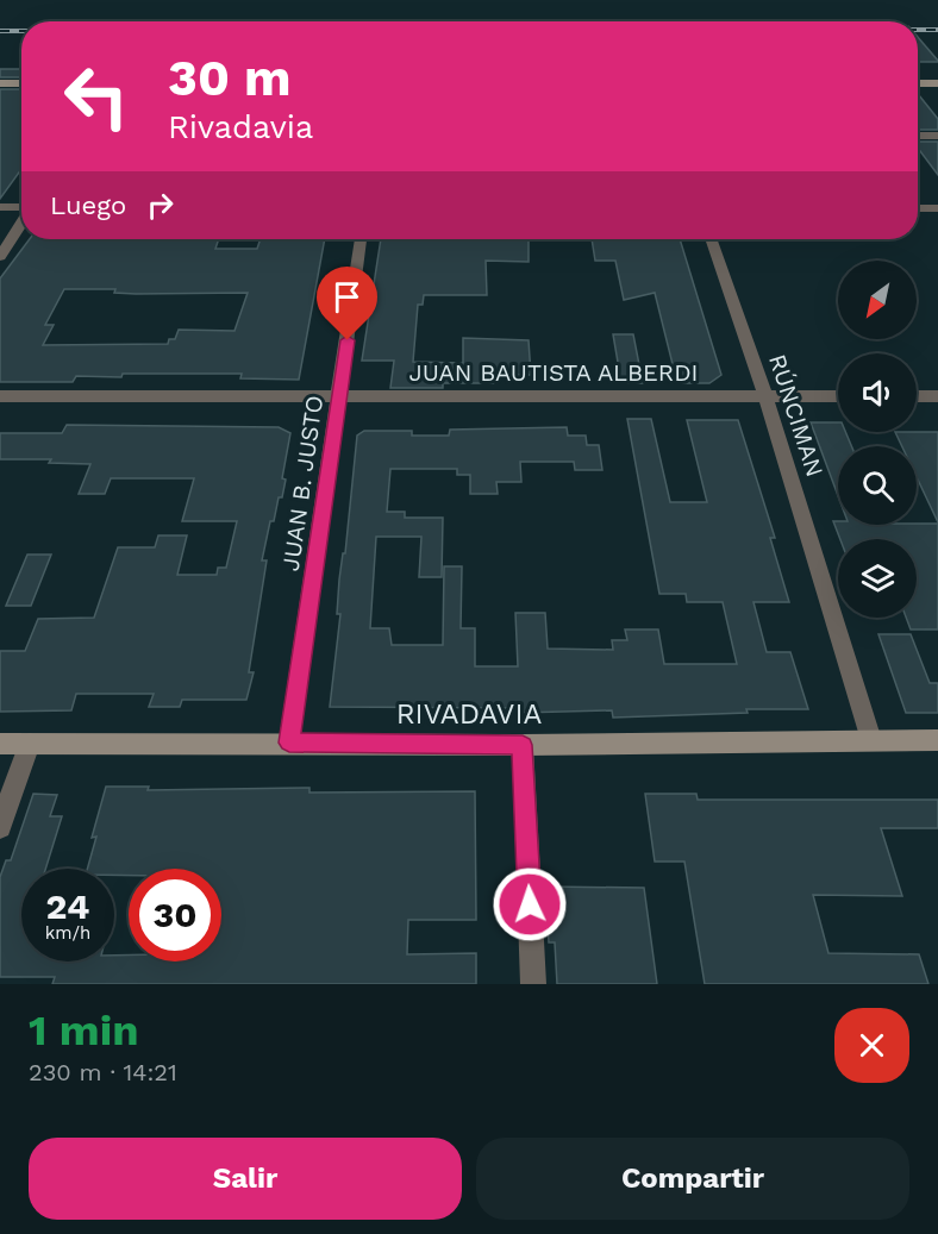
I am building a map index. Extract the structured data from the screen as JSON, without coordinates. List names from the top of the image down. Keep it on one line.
{"streets":{"street":["JUAN BAUTISTA ALBERDI","RÚNCIMAN","JUAN B. JUSTO","RIVADAVIA"]},"crossings":[["JUAN BAUTISTA ALBERDI","RÚNCIMAN"],["JUAN BAUTISTA ALBERDI","JUAN B. JUSTO"],["RÚNCIMAN","RIVADAVIA"],["JUAN B. JUSTO","RIVADAVIA"]],"north":"bottom left","page":{"turn":["30 m","Rivadavia"],"then":"Luego","speed":"24 km/h","limit":"30","heading":["1 min","230 m · 14:21"],"buttons":["Salir","Compartir"]}}
